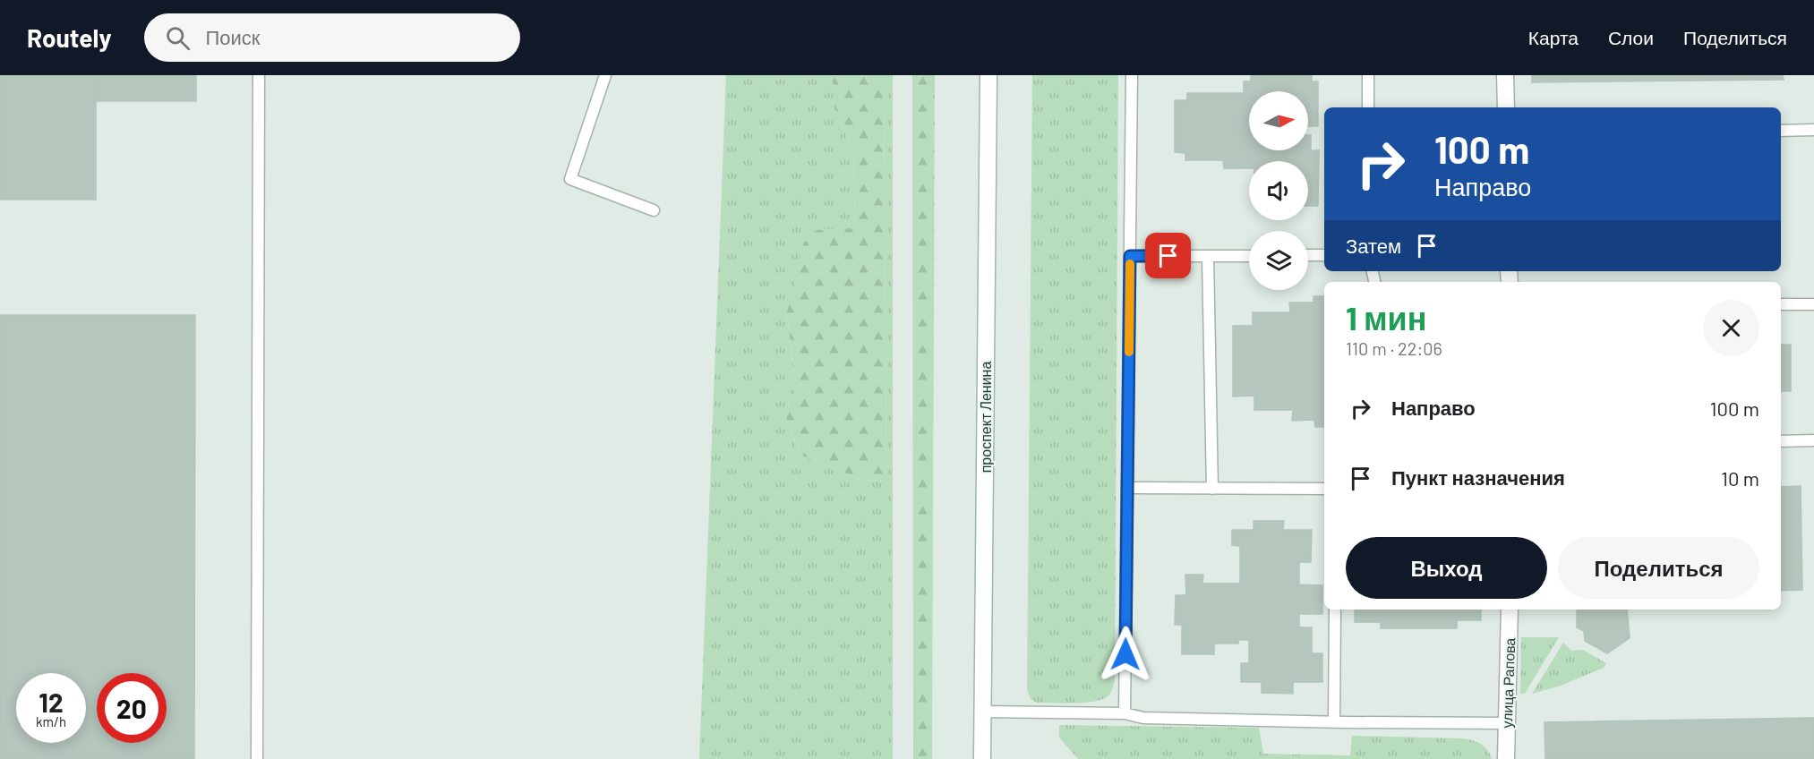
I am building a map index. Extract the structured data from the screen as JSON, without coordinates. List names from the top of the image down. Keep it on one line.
{"streets":{"main road":["проспект Ленина","улица Рапова"]},"north":"right","page":{"header":"Routely","search":"Поиск","nav":["Карта","Слои","Поделиться"],"turn":["100 m","Направо"],"then":"Затем","heading":["1 мин","110 m · 22:06"],"list":[{"name":"Направо","value":"100 m"},{"name":"Пункт назначения","value":"10 m"}],"buttons":["Выход","Поделиться"],"speed":"12 km/h","limit":"20"}}
